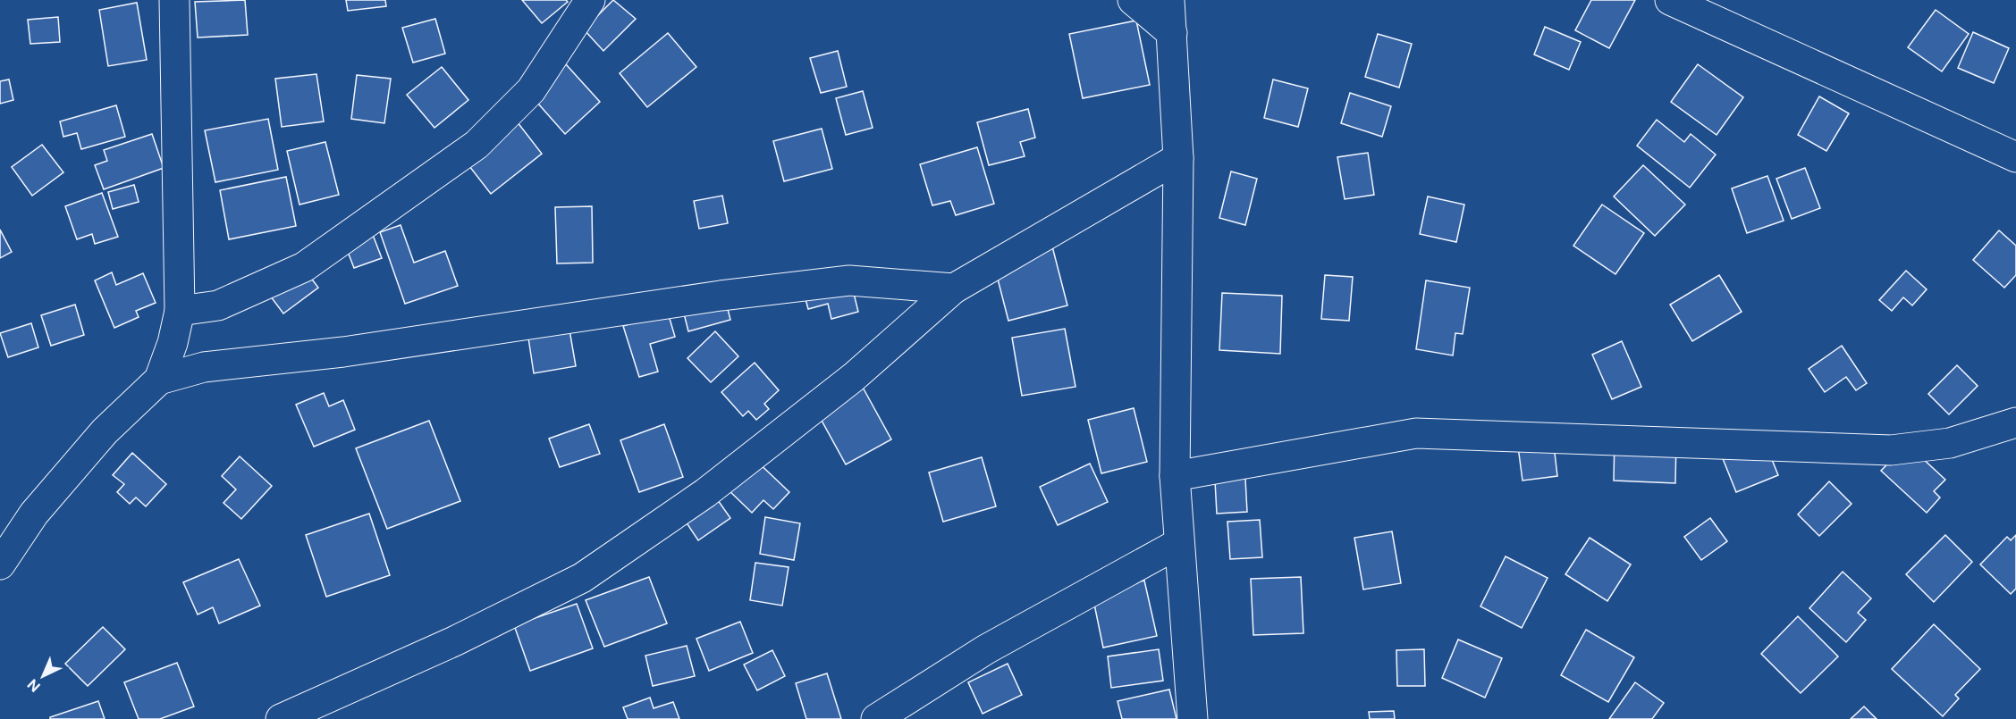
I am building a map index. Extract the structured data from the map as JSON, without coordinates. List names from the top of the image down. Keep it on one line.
{"north":"bottom left"}
